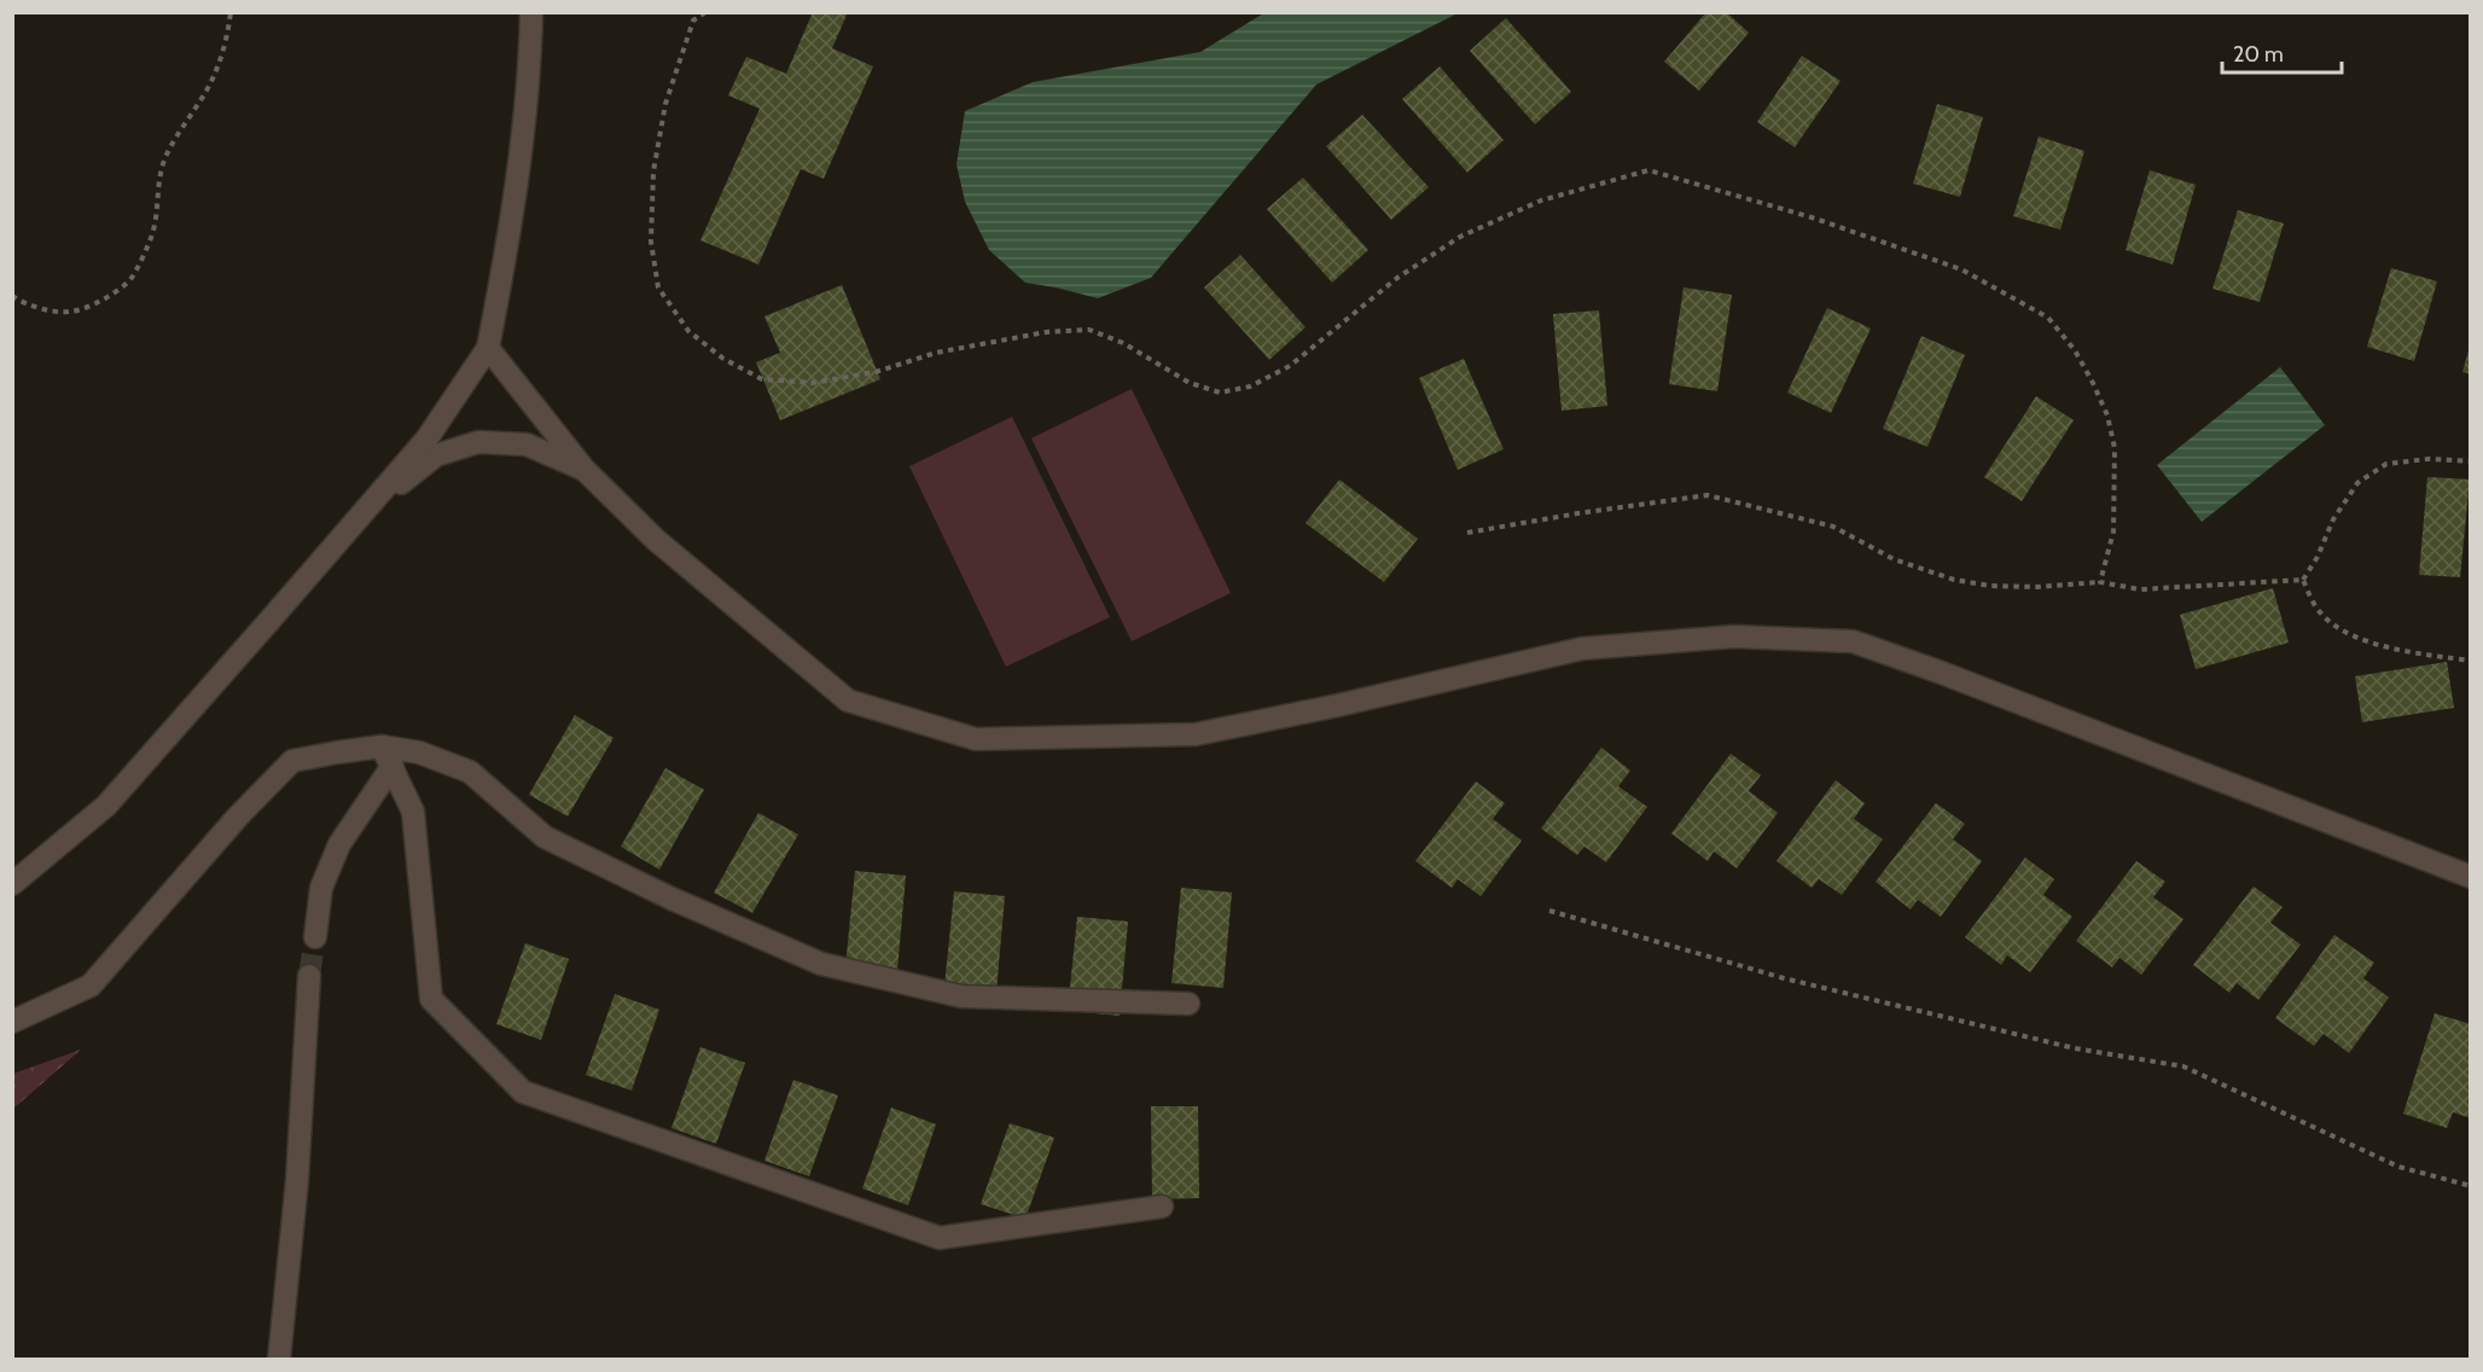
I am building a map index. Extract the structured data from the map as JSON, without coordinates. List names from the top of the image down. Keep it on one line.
{"scale_bar":"20 m"}
